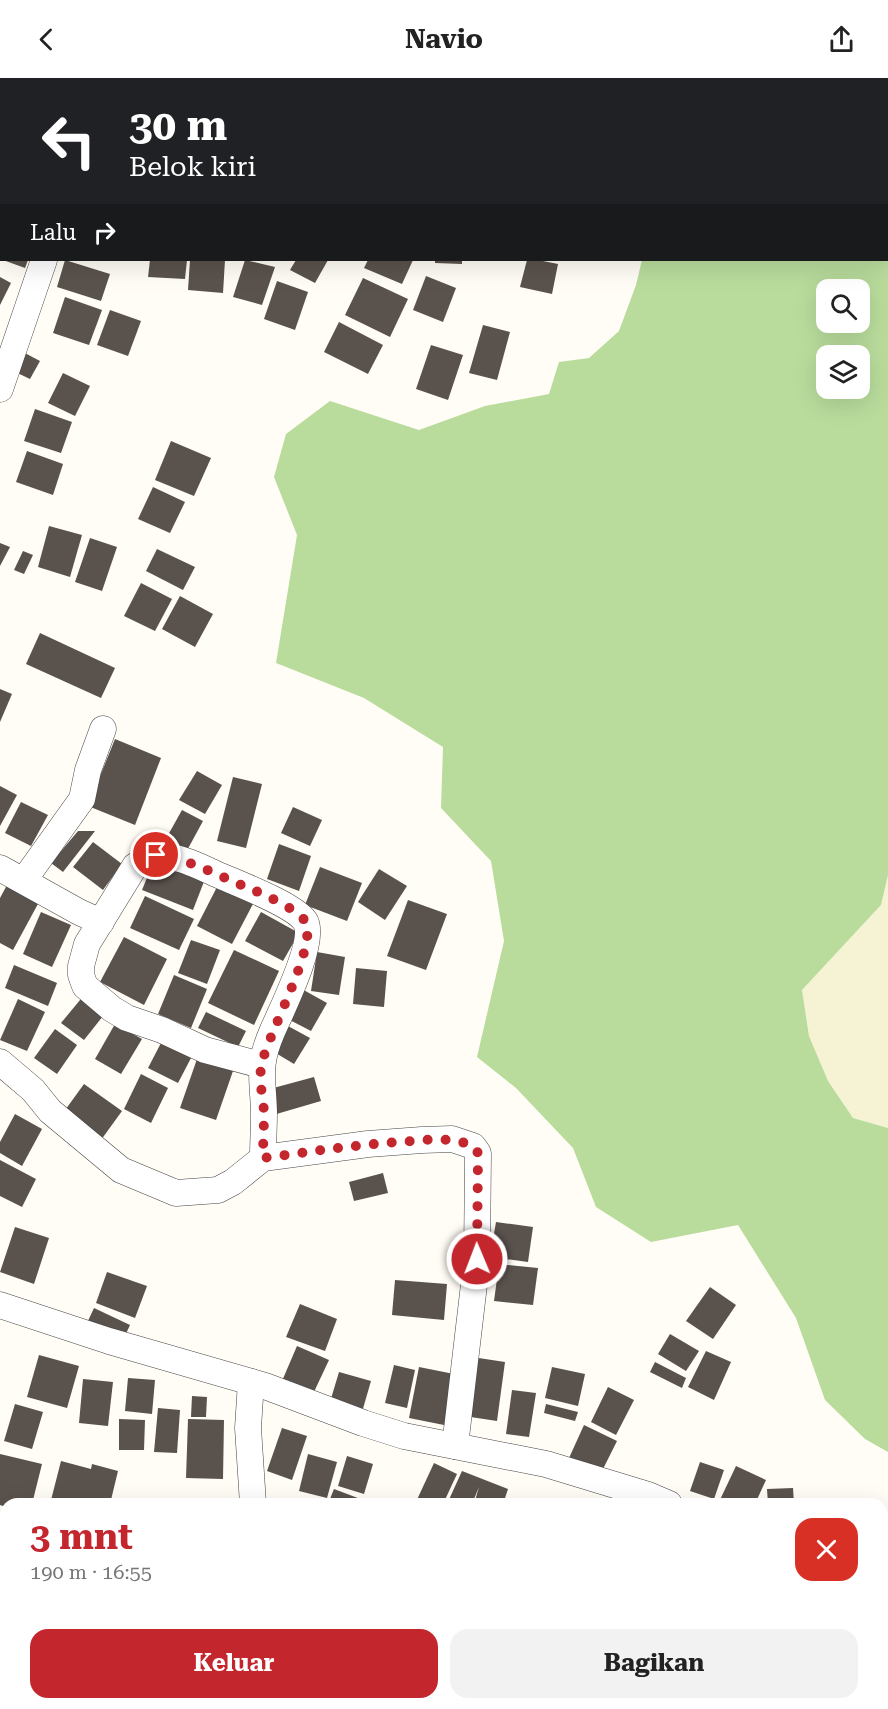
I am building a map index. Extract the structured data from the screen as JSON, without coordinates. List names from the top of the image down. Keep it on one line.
{"page":{"header":"Navio","turn":["30 m","Belok kiri"],"then":"Lalu","heading":["3 mnt","190 m · 16:55"],"buttons":["Keluar","Bagikan"]}}
